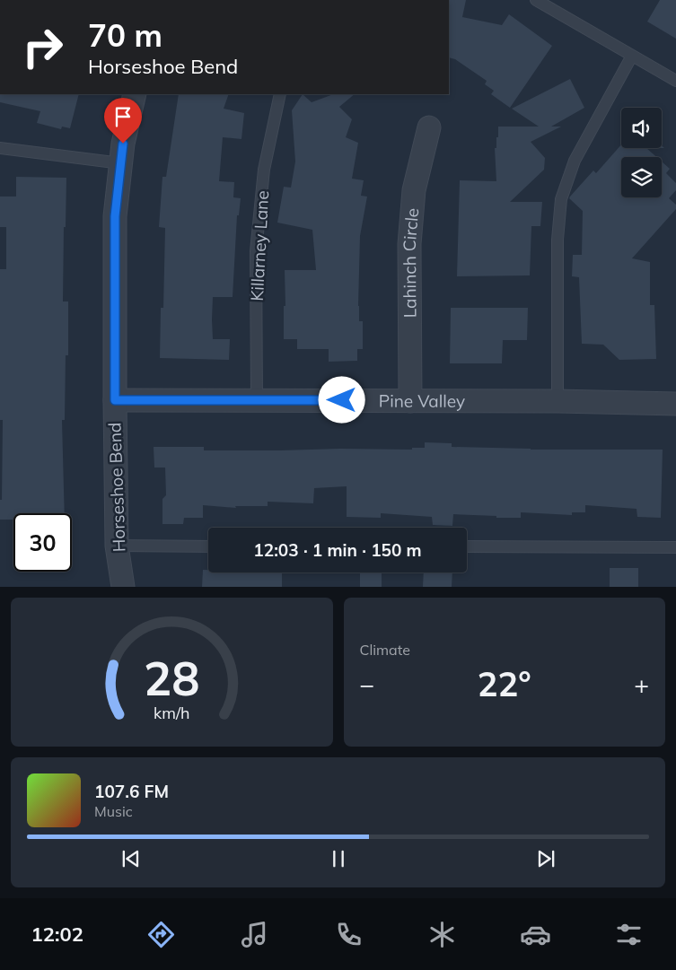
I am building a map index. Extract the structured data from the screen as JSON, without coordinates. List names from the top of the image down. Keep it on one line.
{"streets":{"street":["Lahinch Circle","Pine Valley","Horseshoe Bend"],"lane":["Killarney Lane"]},"crossings":[["Killarney Lane","Pine Valley"],["Lahinch Circle","Pine Valley"],["Pine Valley","Horseshoe Bend"]],"page":{"turn":["70 m","Horseshoe Bend"],"limit":"30","trip":"12:03 · 1 min · 150 m","tile":"Climate","heat":["−","22°","+"],"song":["107.6 FM","Music"],"tabs":"12:02","gauge":["28","km/h"]}}
